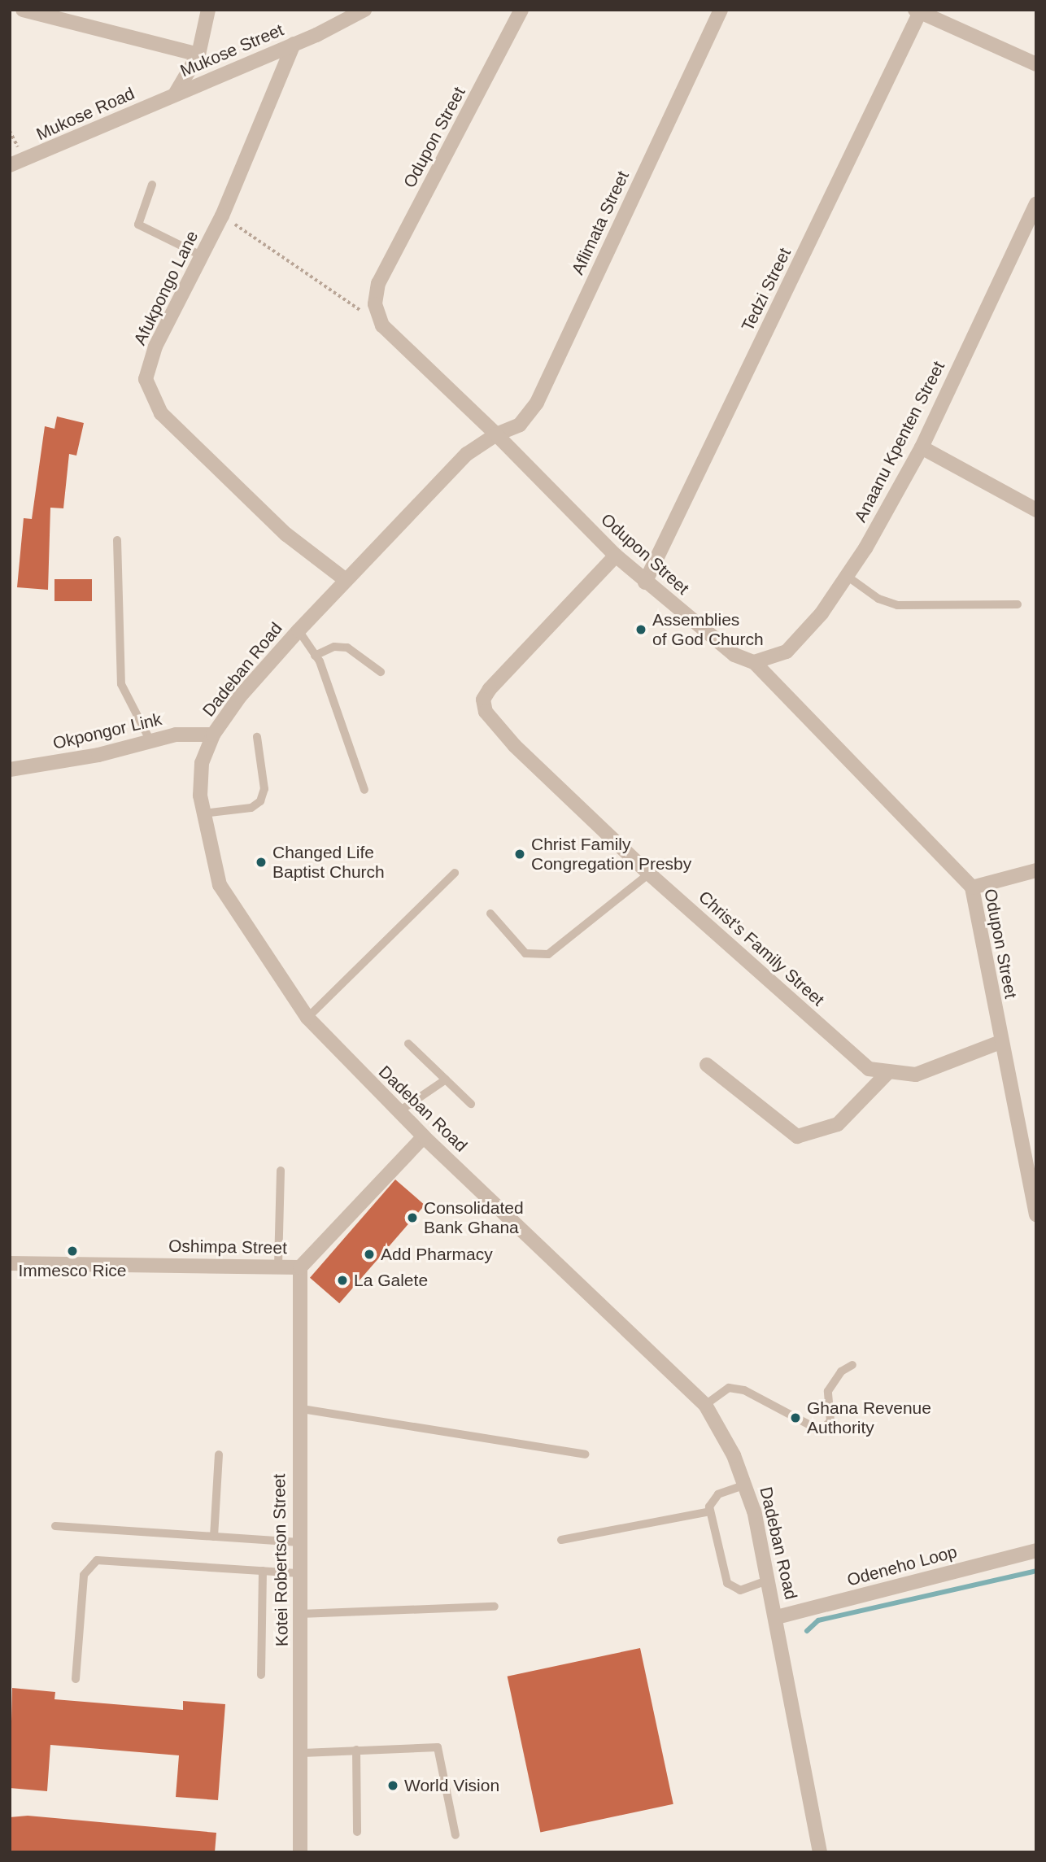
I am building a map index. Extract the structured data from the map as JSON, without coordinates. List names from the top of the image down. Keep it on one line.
{"streets":{"street":["Mukose Street","Mukose Road","Odupon Street","Aflimata Street","Afukpongo Lane","Tedzi Street","Anaanu Kpenten Street","Dadeban Road","Okpongor Link","Christ's Family Street","Oshimpa Street","Kotei Robertson Street","Odeneho Loop"]},"crossings":[["Mukose Street","Mukose Road"],["Mukose Street","Afukpongo Lane"],["Odupon Street","Aflimata Street"],["Odupon Street","Tedzi Street"],["Odupon Street","Anaanu Kpenten Street"],["Odupon Street","Dadeban Road"],["Odupon Street","Christ's Family Street"],["Aflimata Street","Dadeban Road"],["Afukpongo Lane","Dadeban Road"],["Dadeban Road","Okpongor Link"],["Dadeban Road","Oshimpa Street"],["Dadeban Road","Odeneho Loop"],["Oshimpa Street","Kotei Robertson Street"]],"places":["Assemblies of God Church","Christ Family Congregation Presby","Changed Life Baptist Church","Consolidated Bank Ghana","Immesco Rice","Add Pharmacy","La Galete","Ghana Revenue Authority","World Vision"]}
